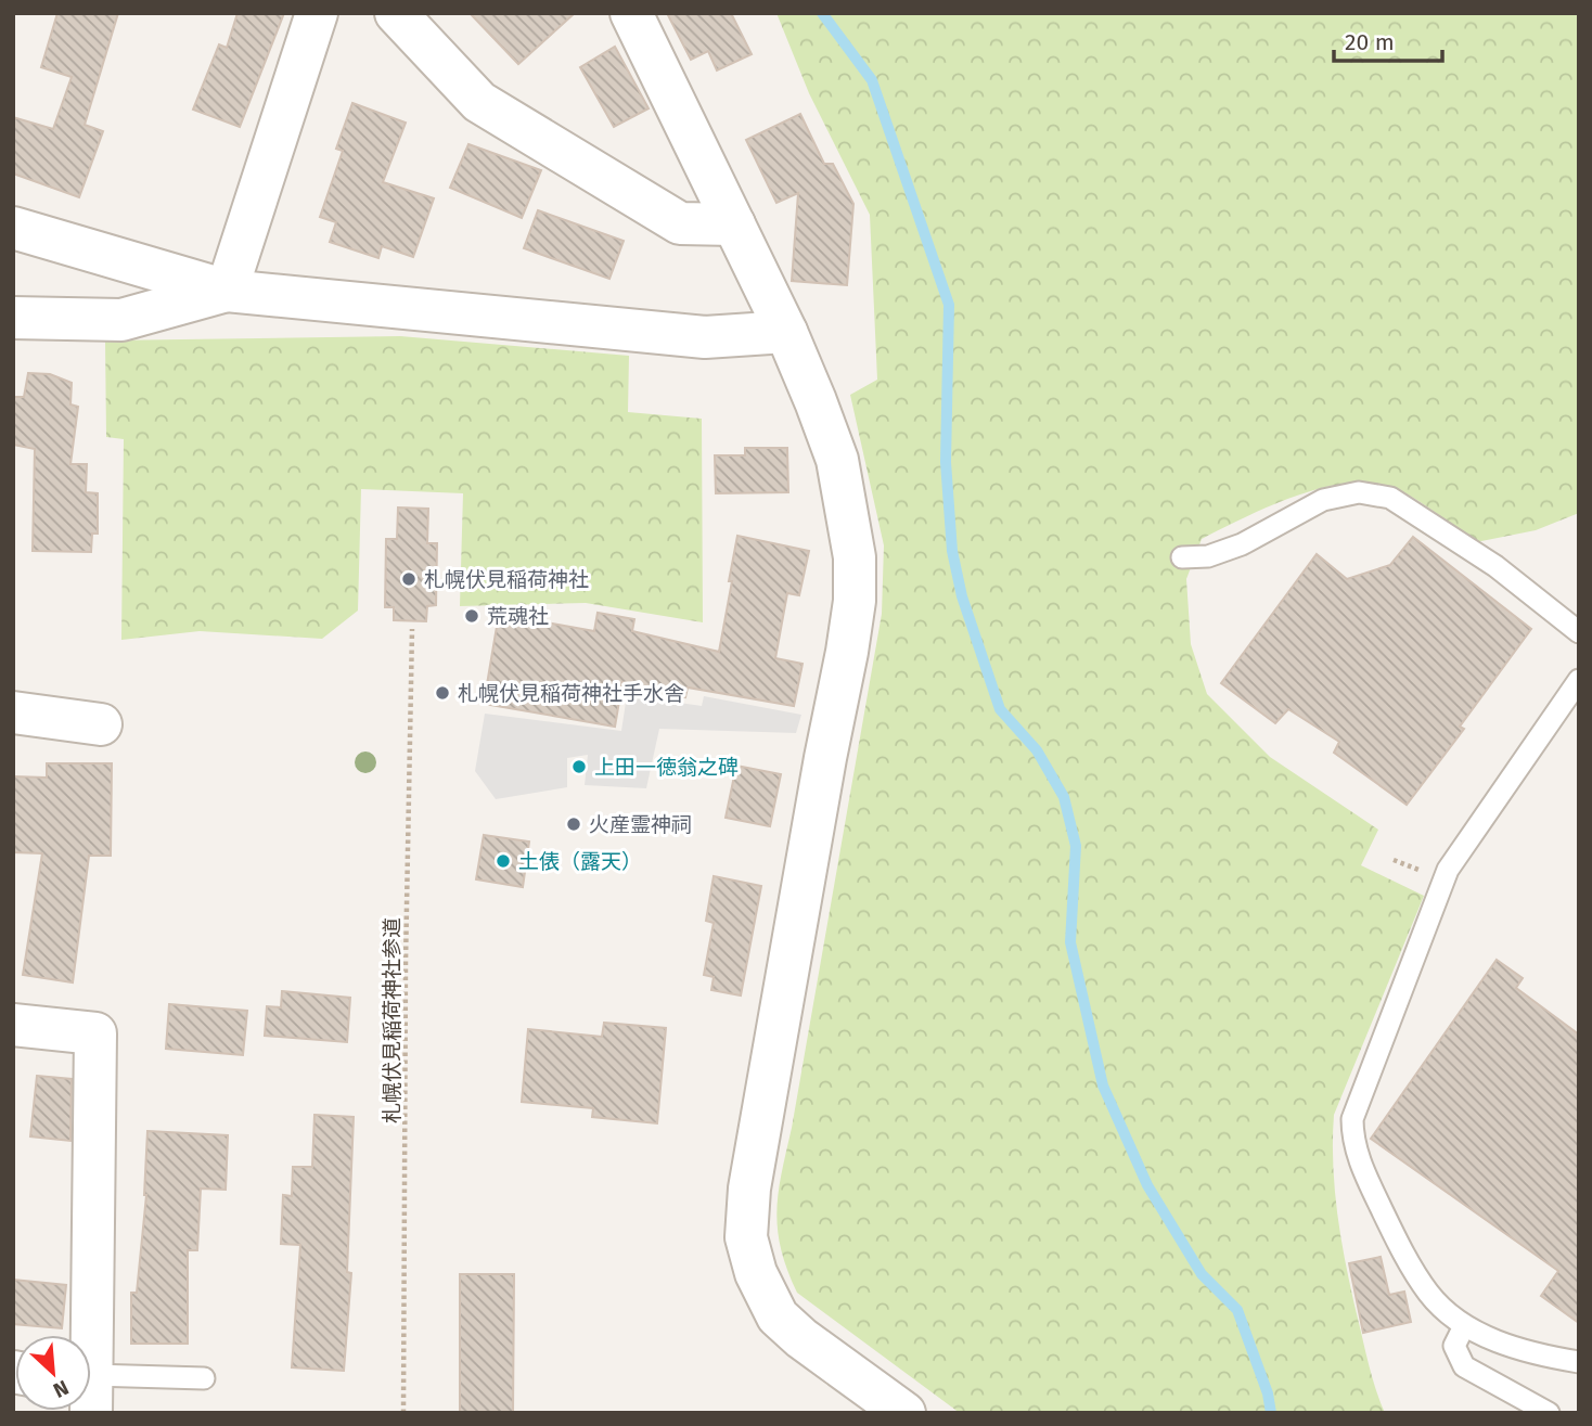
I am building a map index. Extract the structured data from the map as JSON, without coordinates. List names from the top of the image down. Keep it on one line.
{"streets":{"path":["札幌伏見稲荷神社参道"]},"places":["札幌伏見稲荷神社","荒魂社","札幌伏見稲荷神社手水舎","上田一徳翁之碑","火産霊神祠","土俵（露天）"],"scale_bar":"20 m","north":"bottom right"}
